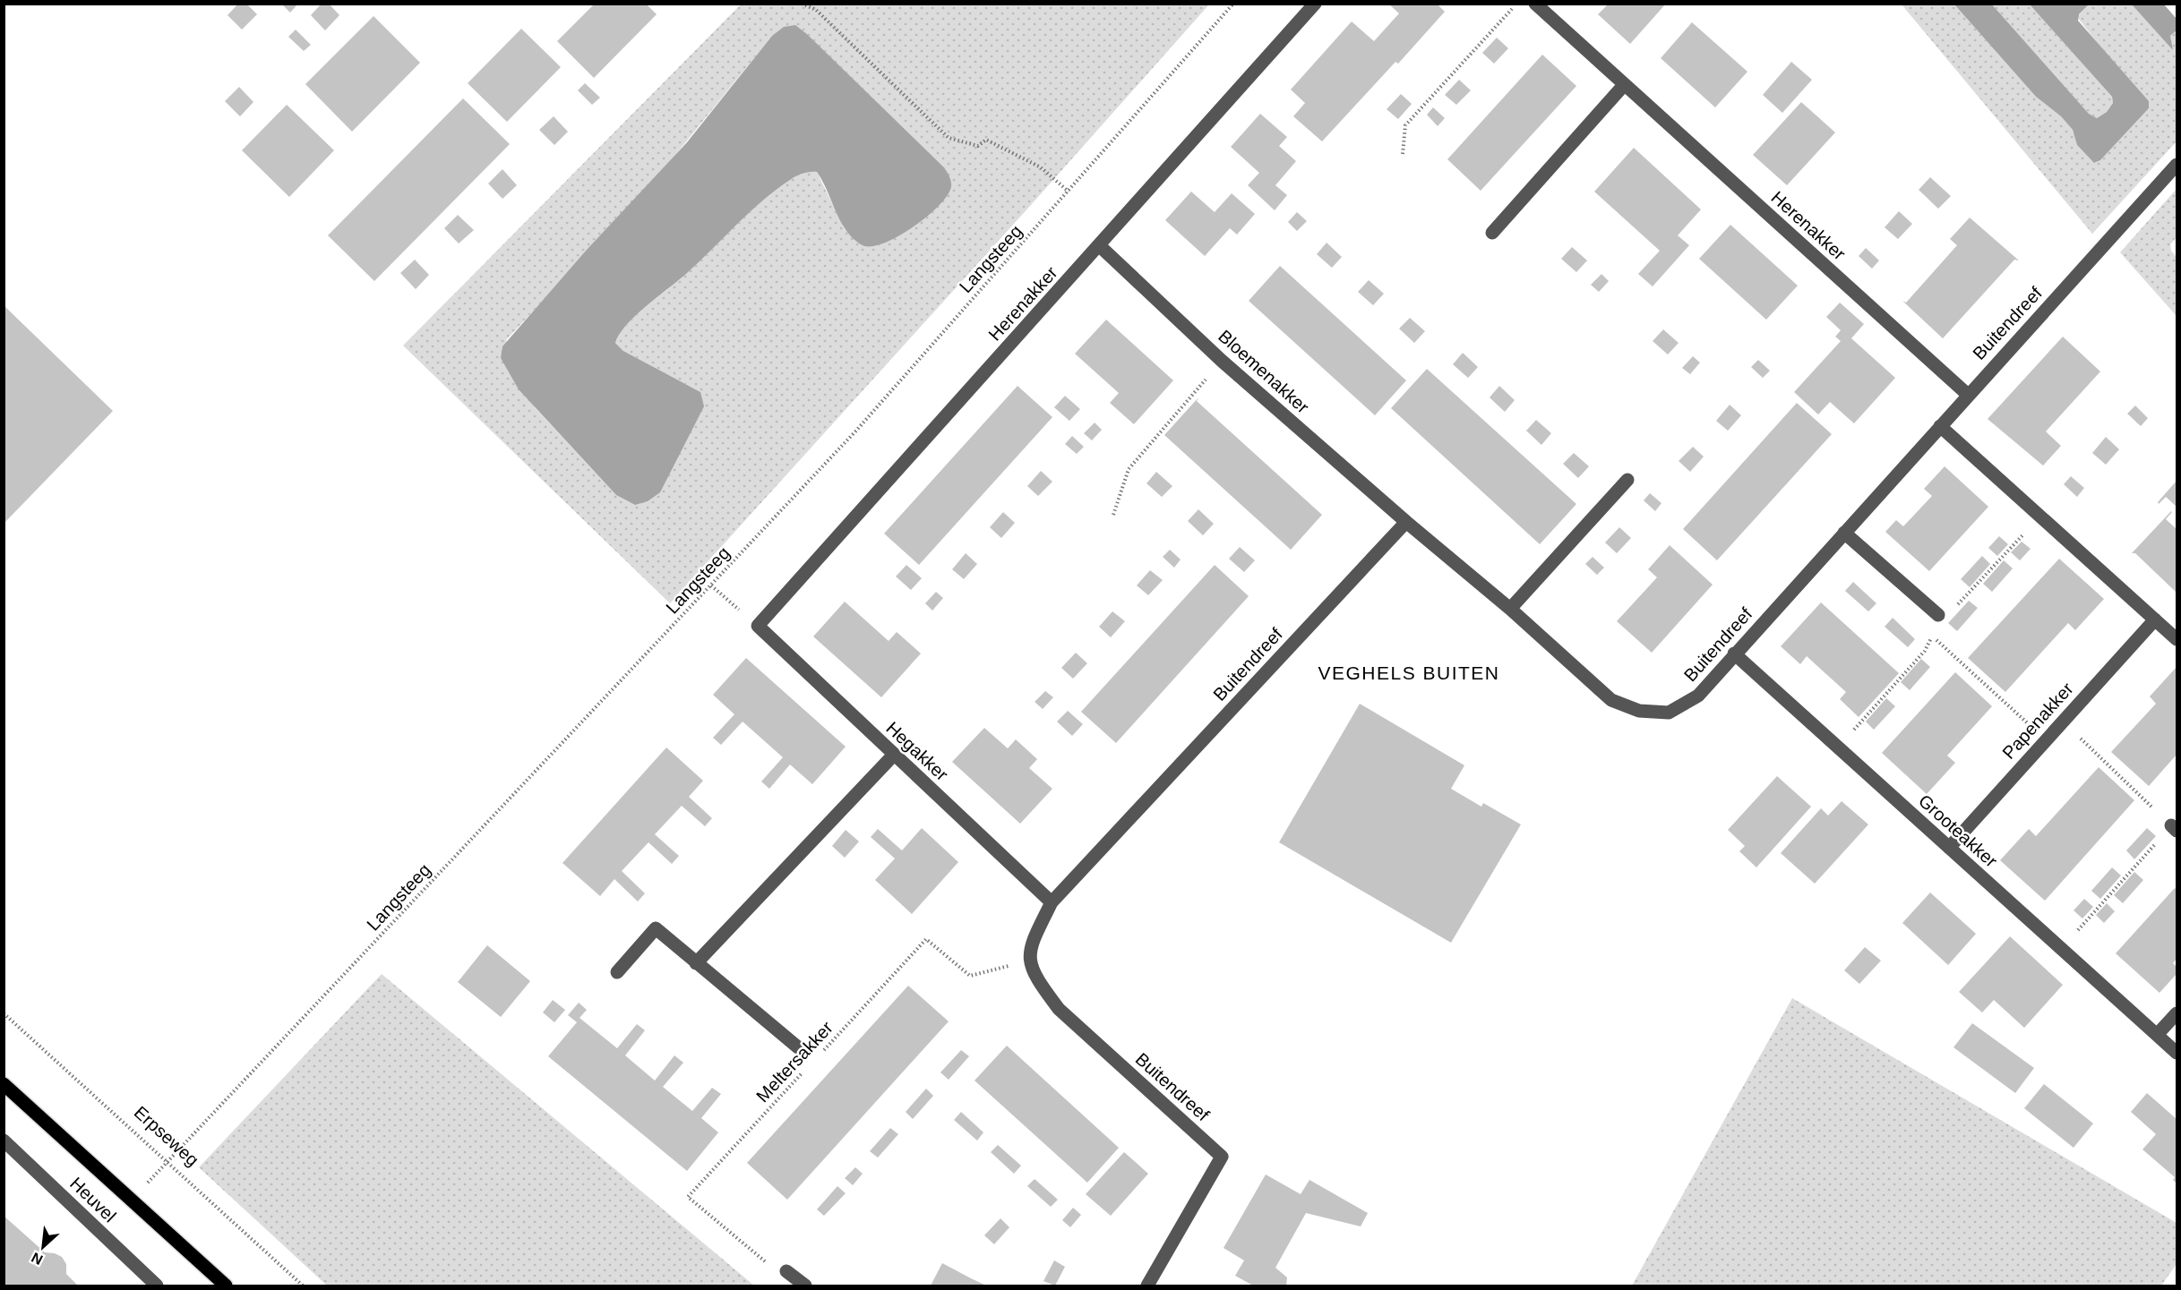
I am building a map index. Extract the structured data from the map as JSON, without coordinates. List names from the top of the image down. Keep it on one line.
{"streets":{"street":["Herenakker","Buitendreef","Bloemenakker","Papenakker","Hegakker","Grooteakker","Heuvel"],"path":["Langsteeg","Meltersakker","Erpseweg"]},"crossings":[["Herenakker","Buitendreef"],["Herenakker","Bloemenakker"],["Herenakker","Hegakker"],["Langsteeg","Erpseweg"],["Buitendreef","Bloemenakker"],["Buitendreef","Hegakker"],["Buitendreef","Grooteakker"],["Buitendreef","Meltersakker"],["Papenakker","Grooteakker"]],"districts":["VEGHELS BUITEN"],"north":"bottom left"}
